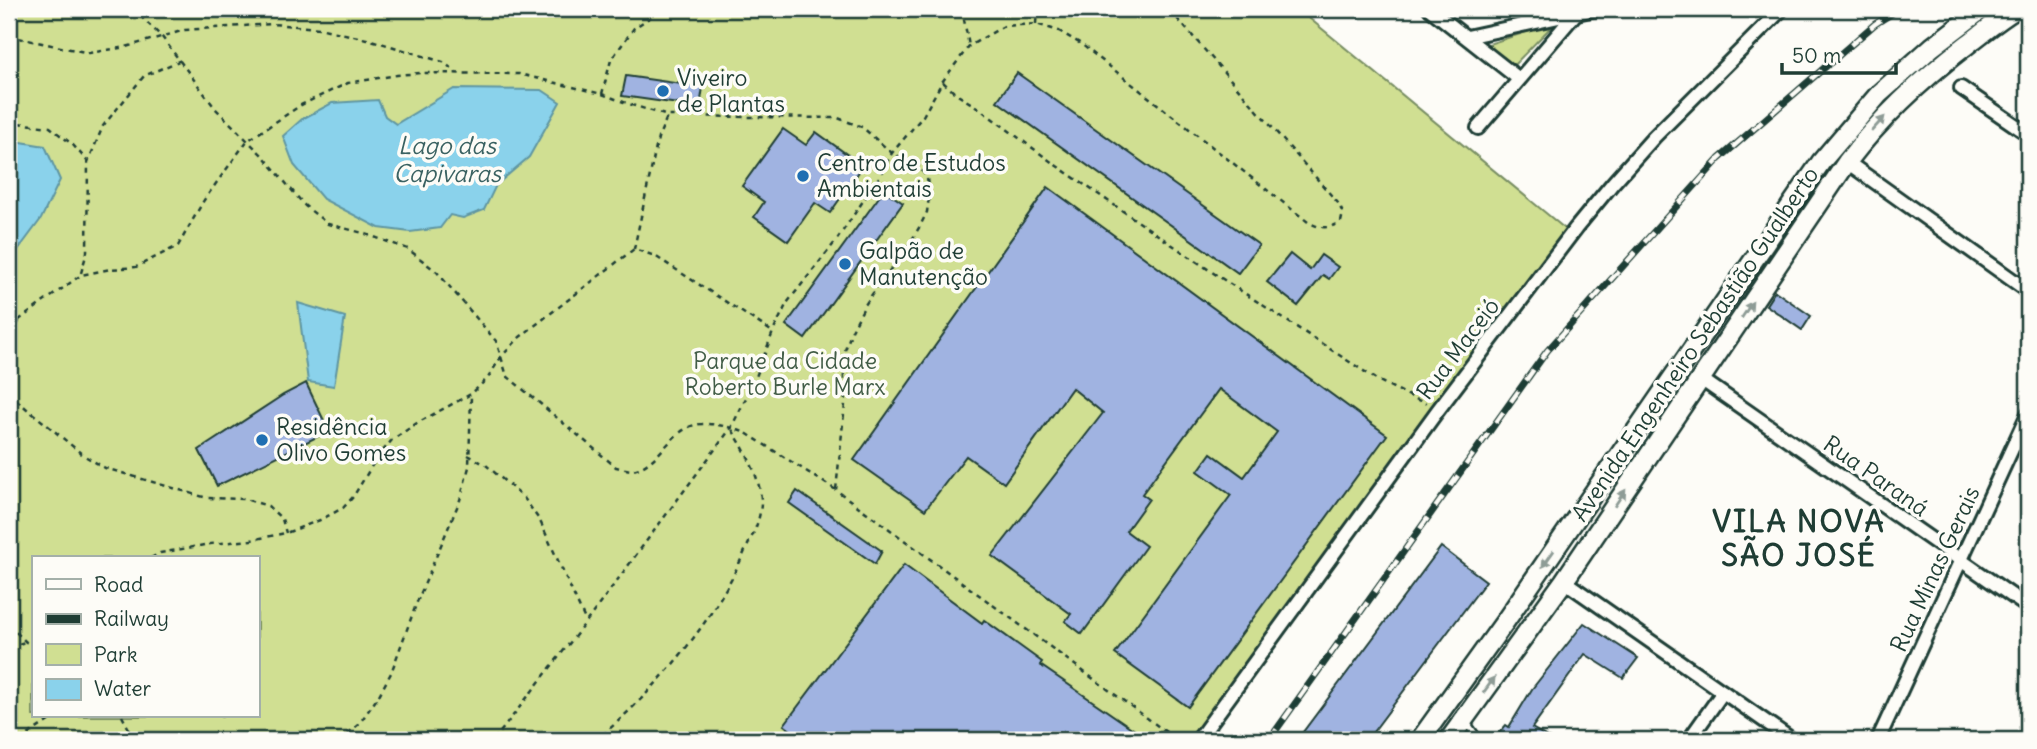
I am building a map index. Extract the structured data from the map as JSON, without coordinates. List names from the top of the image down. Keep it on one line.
{"streets":{"main road":["Avenida Engenheiro Sebastião Gualberto"],"street":["Rua Maceió","Rua Paraná","Rua Minas Gerais"]},"crossings":[["Avenida Engenheiro Sebastião Gualberto","Rua Paraná"],["Rua Paraná","Rua Minas Gerais"]],"districts":["VILA NOVA SÃO JOSÉ"],"water":["Lago das Capivaras"],"parks":["Parque da Cidade Roberto Burle Marx"],"places":["Viveiro de Plantas","Centro de Estudos Ambientais","Galpão de Manutenção","Residência Olivo Gomes"],"legend":["Road","Railway","Park","Water"],"scale_bar":"50 m"}
